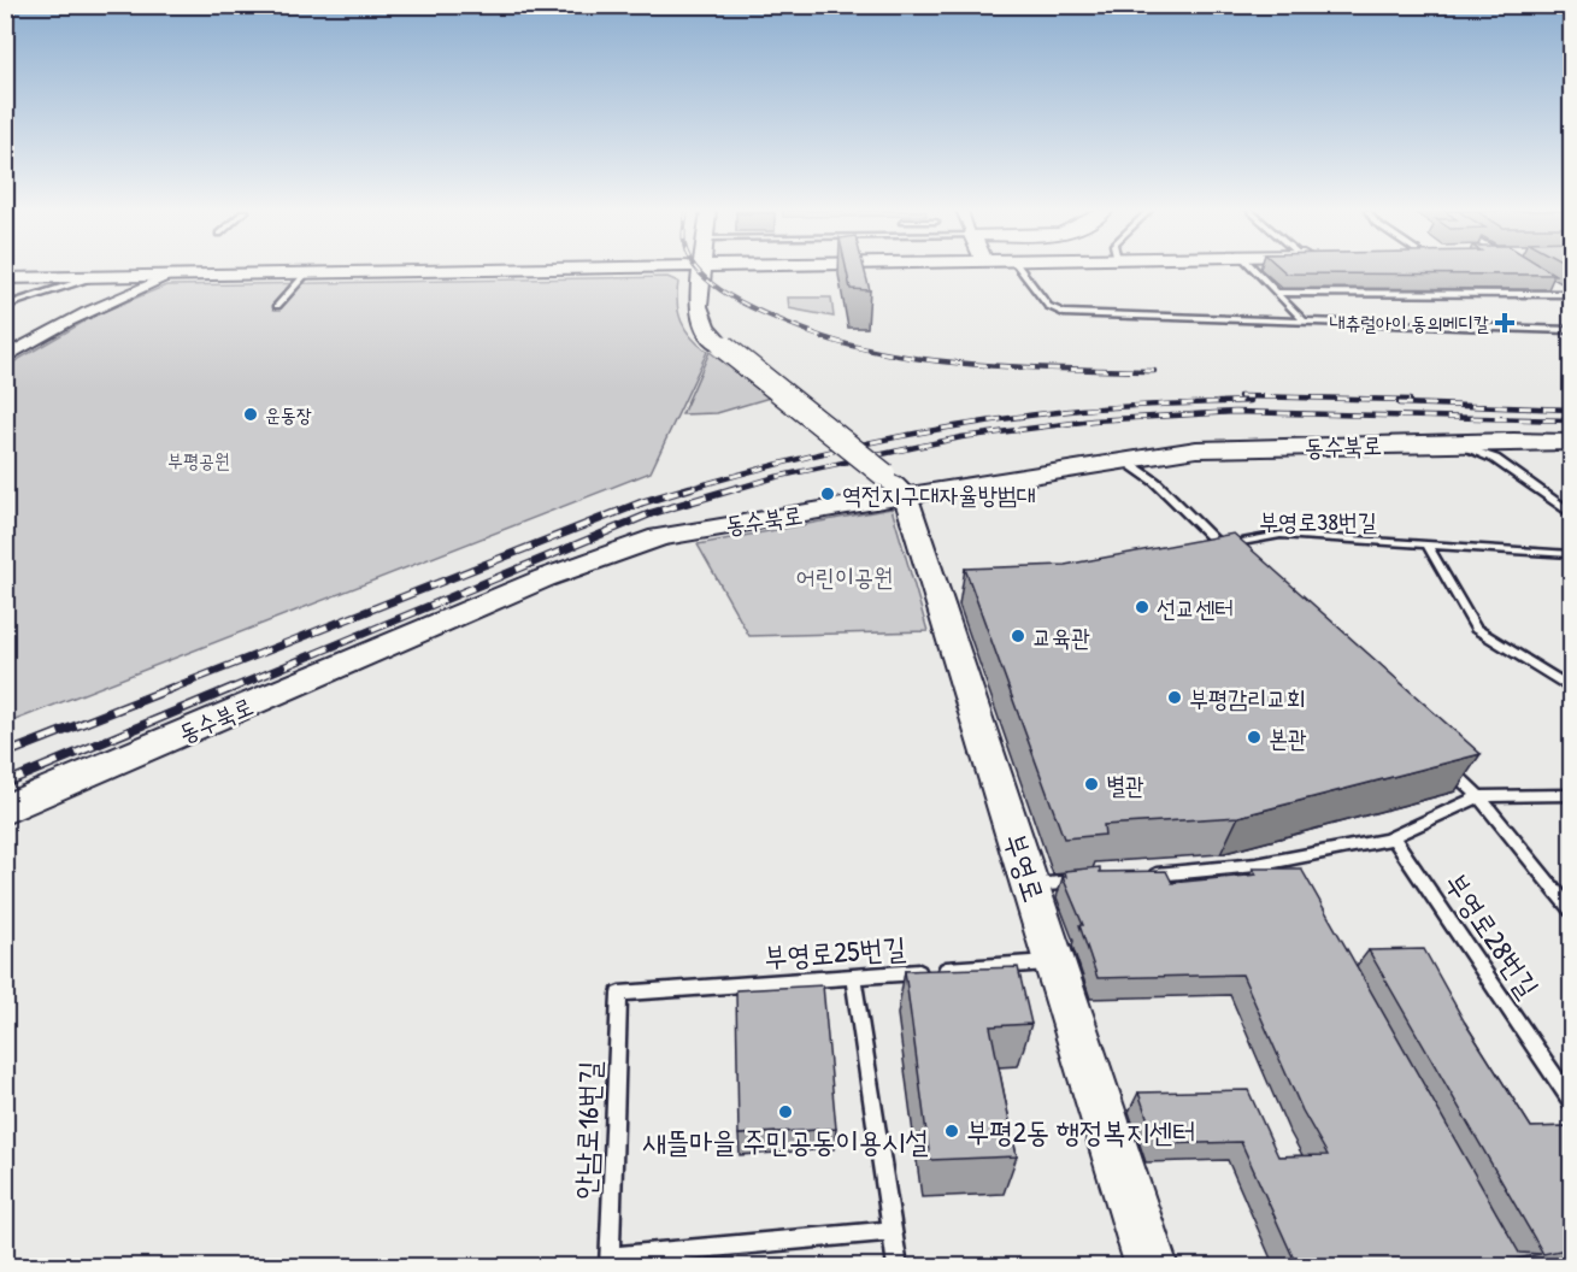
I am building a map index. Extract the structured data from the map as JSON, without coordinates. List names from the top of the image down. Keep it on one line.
{"streets":{"street":["동수북로","부영로"],"lane":["부영로38번길","부영로28번길","부영로25번길","안남로16번길"]},"crossings":[["동수북로","부영로"],["부영로","부영로25번길"],["부영로25번길","안남로16번길"]],"parks":["부평공원","어린이공원"],"places":{"health":["내츄럴아이 동의메디칼"],"other":["운동장","역전지구대자율방범대","선교센터","교육관","부평감리교회","본관","별관","새뜰마을 주민공동이용시설","부평2동 행정복지센터"]}}
